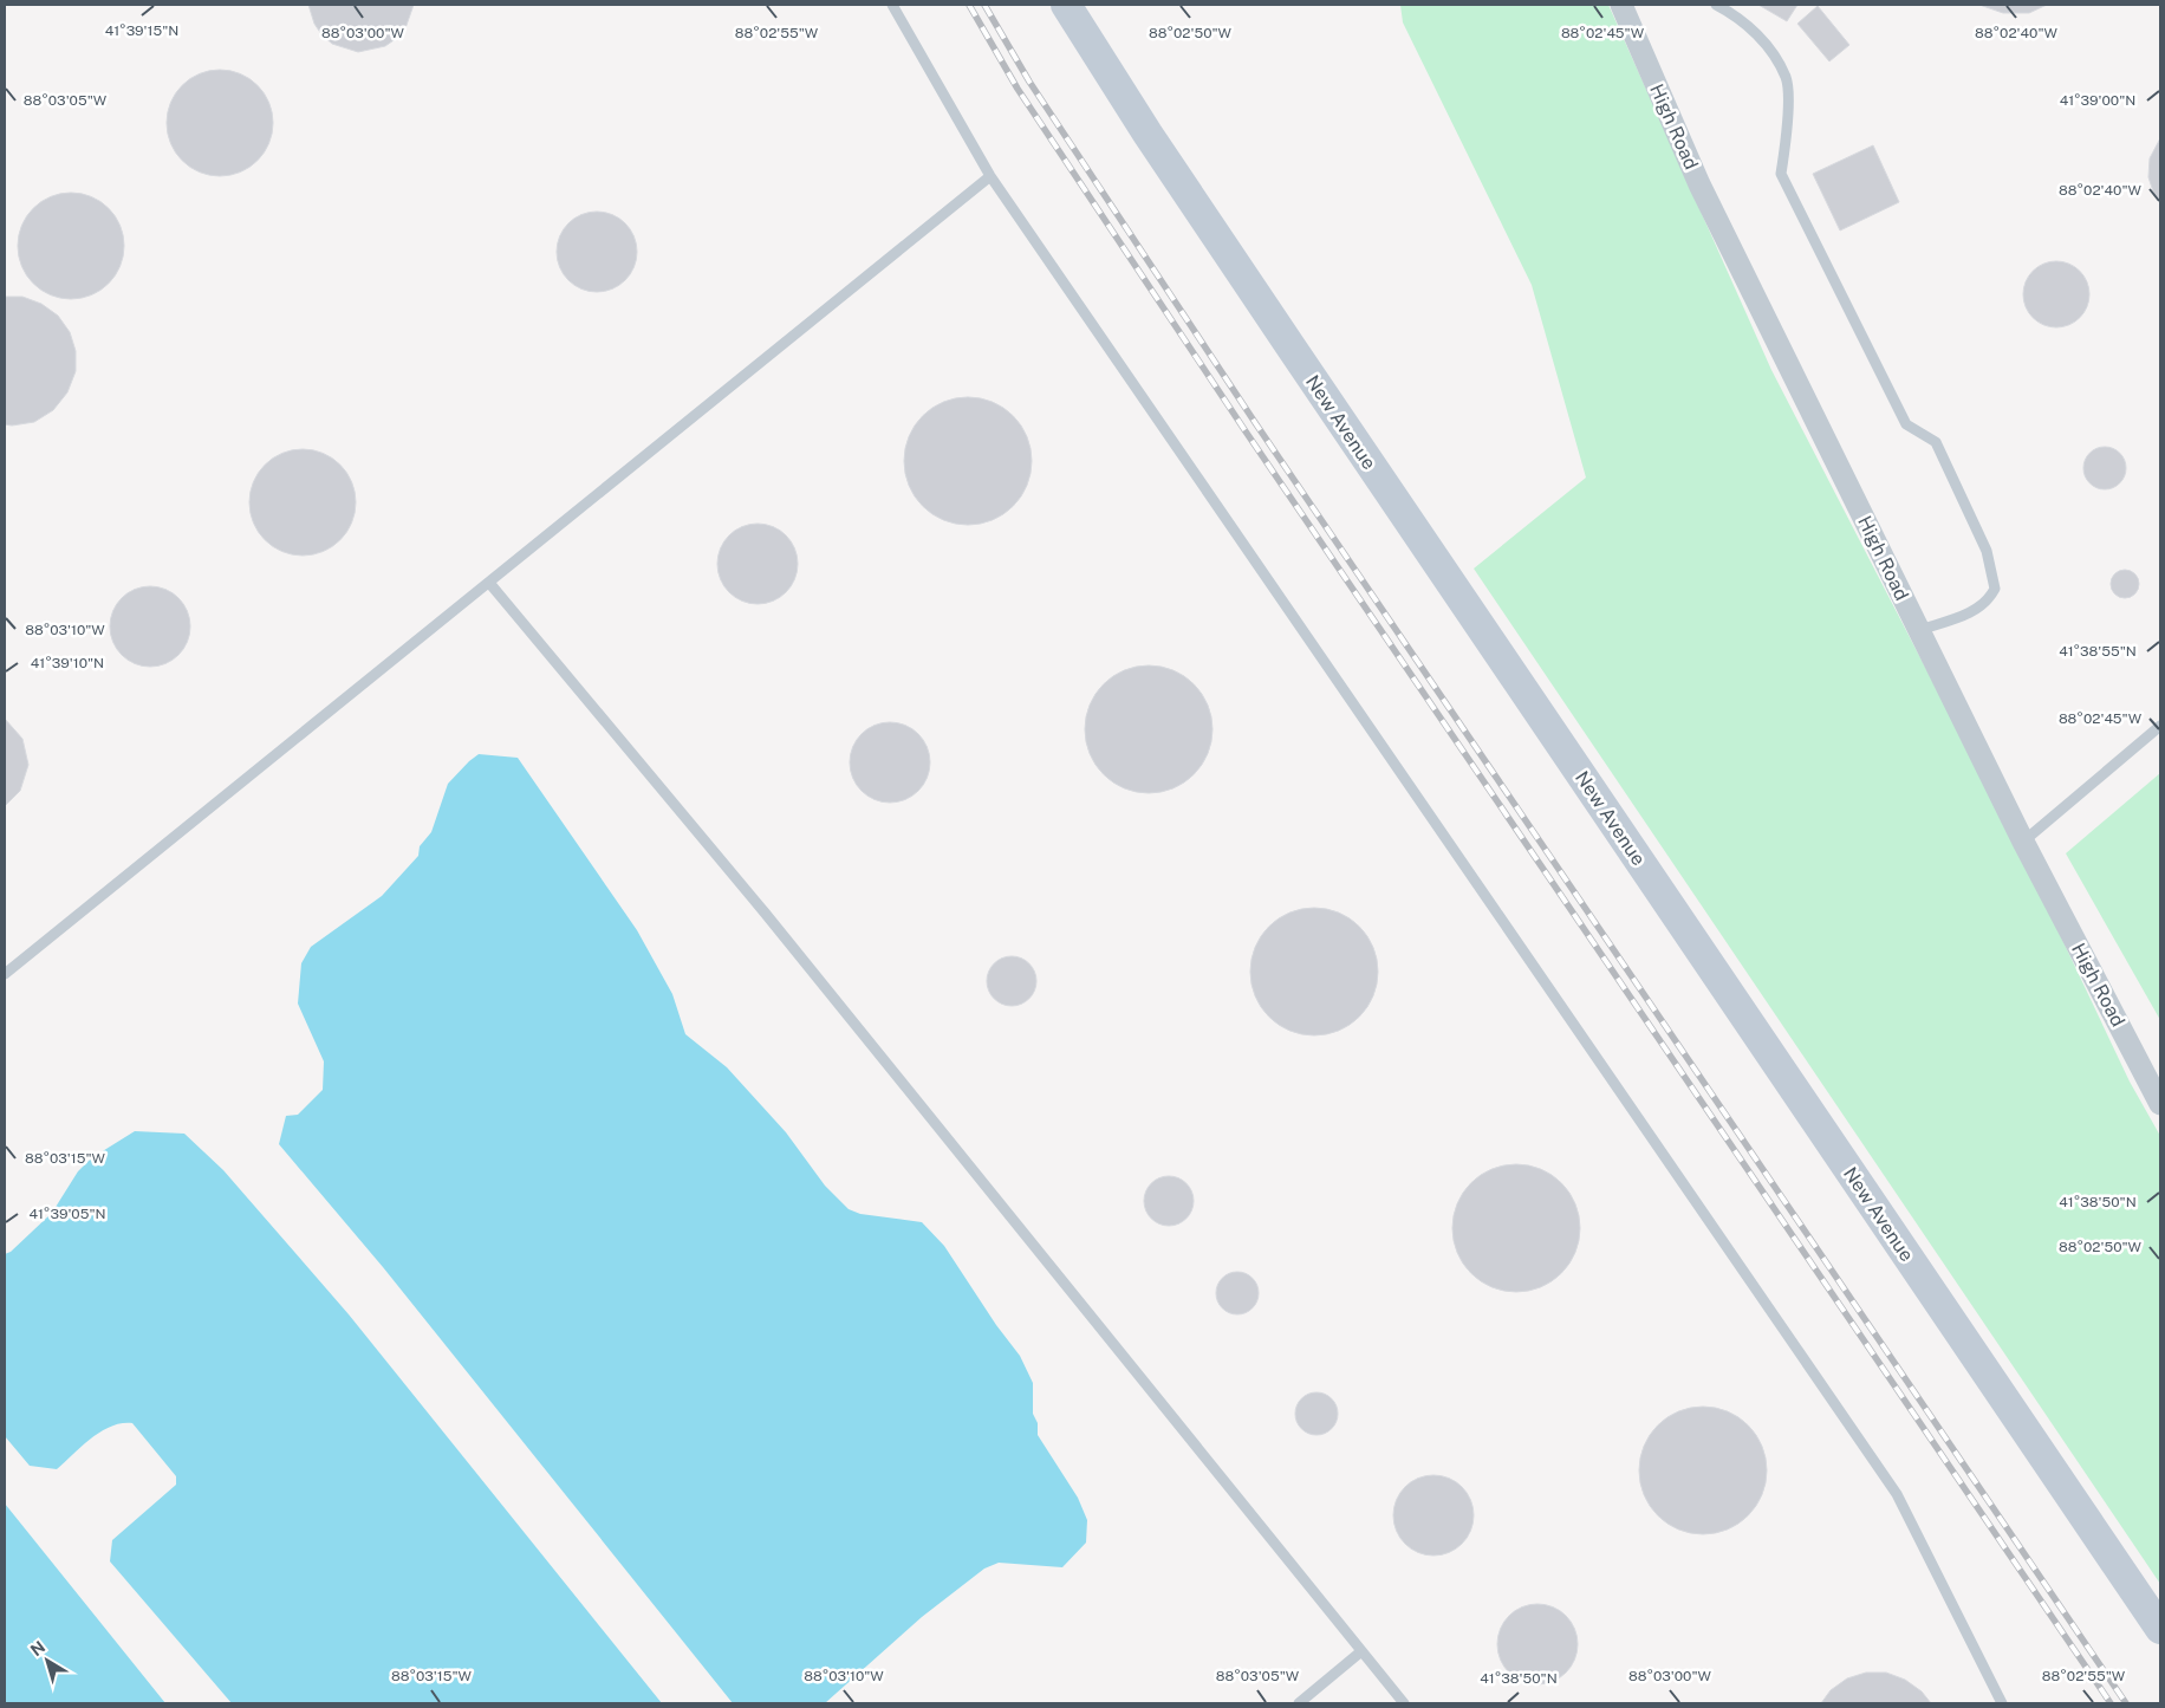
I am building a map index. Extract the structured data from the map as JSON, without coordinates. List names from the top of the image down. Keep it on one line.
{"streets":{"main road":["New Avenue"],"street":["High Road"]},"north":"top left","coordinates":["41°39'15\"N","88°02'40\"W","88°03'00\"W","88°02'55\"W","88°02'50\"W","88°02'45\"W","41°39'00\"N","88°03'05\"W","88°03'10\"W","41°38'55\"N","41°39'10\"N","88°03'15\"W","41°38'50\"N","41°39'05\"N"]}
